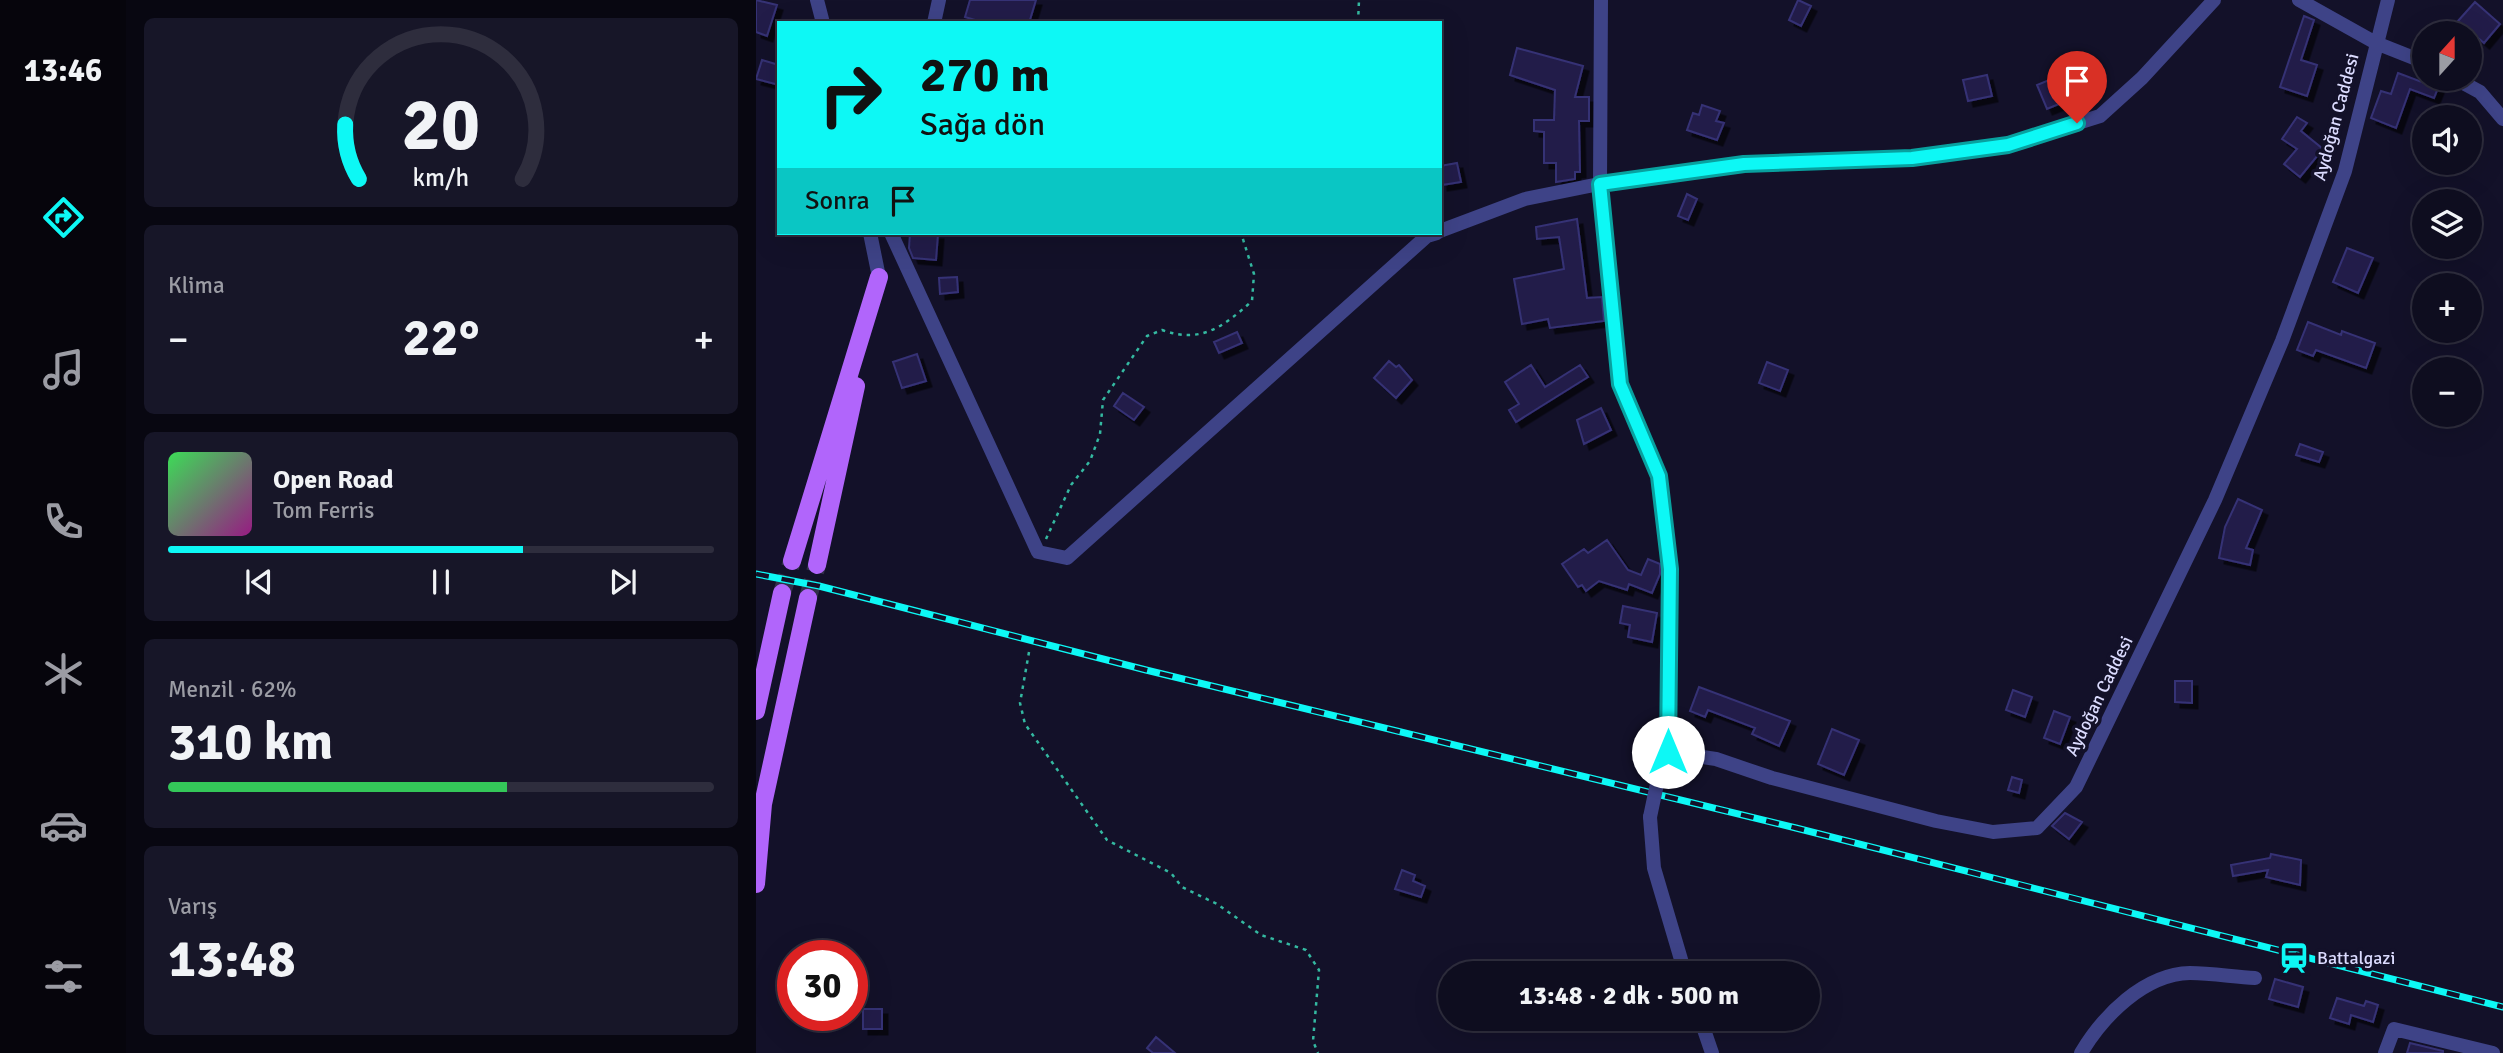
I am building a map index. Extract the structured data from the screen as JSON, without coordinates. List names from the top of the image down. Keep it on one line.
{"streets":{"street":["Aydoğan Caddesi"]},"places":{"station":["Battalgazi"]},"north":"top","page":{"tabs":"13:46","map_buttons":["+","−"],"turn":["270 m","Sağa dön"],"then":"Sonra","tile":["Klima",["Menzil · 62%","310 km"],["Varış","13:48"]],"heat":["−","22°","+"],"song":["Open Road","Tom Ferris"],"limit":"30","trip":"13:48 · 2 dk · 500 m","gauge":["20","km/h"]}}
